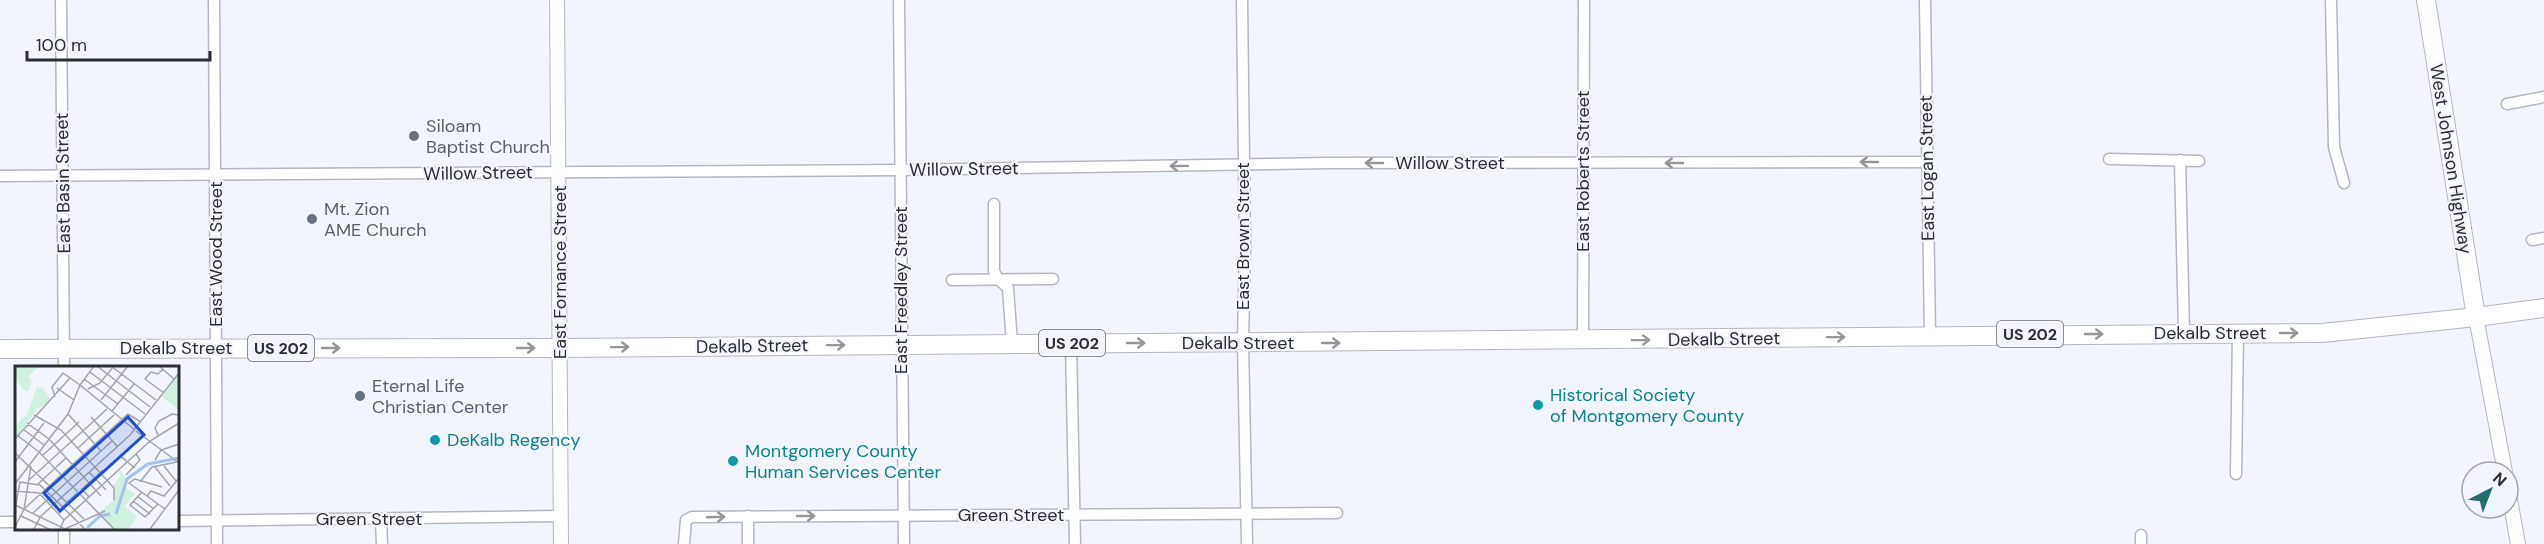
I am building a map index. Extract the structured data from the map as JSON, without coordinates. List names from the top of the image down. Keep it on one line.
{"streets":{"highway":["West Johnson Highway","Dekalb Street","US 202"],"street":["Willow Street","East Logan Street","East Roberts Street","East Basin Street","East Brown Street","East Wood Street","East Fornance Street","East Freedley Street","Green Street"]},"crossings":[["West Johnson Highway","Dekalb Street"],["West Johnson Highway","US 202"],["Willow Street","East Logan Street"],["Willow Street","East Roberts Street"],["Willow Street","East Basin Street"],["Willow Street","East Brown Street"],["Willow Street","East Wood Street"],["Willow Street","East Fornance Street"],["Willow Street","East Freedley Street"],["East Logan Street","Dekalb Street"],["East Roberts Street","Dekalb Street"],["East Basin Street","Dekalb Street"],["East Brown Street","Dekalb Street"],["East Brown Street","Green Street"],["East Wood Street","Dekalb Street"],["East Wood Street","Green Street"],["East Fornance Street","Dekalb Street"],["East Fornance Street","Green Street"],["East Freedley Street","Dekalb Street"],["East Freedley Street","Green Street"],["Dekalb Street","US 202"]],"one_way":["Willow Street","Dekalb Street"],"places":["Siloam Baptist Church","Mt. Zion AME Church","Eternal Life Christian Center","Historical Society of Montgomery County","DeKalb Regency","Montgomery County Human Services Center"],"scale_bar":"100 m","north":"top right"}
